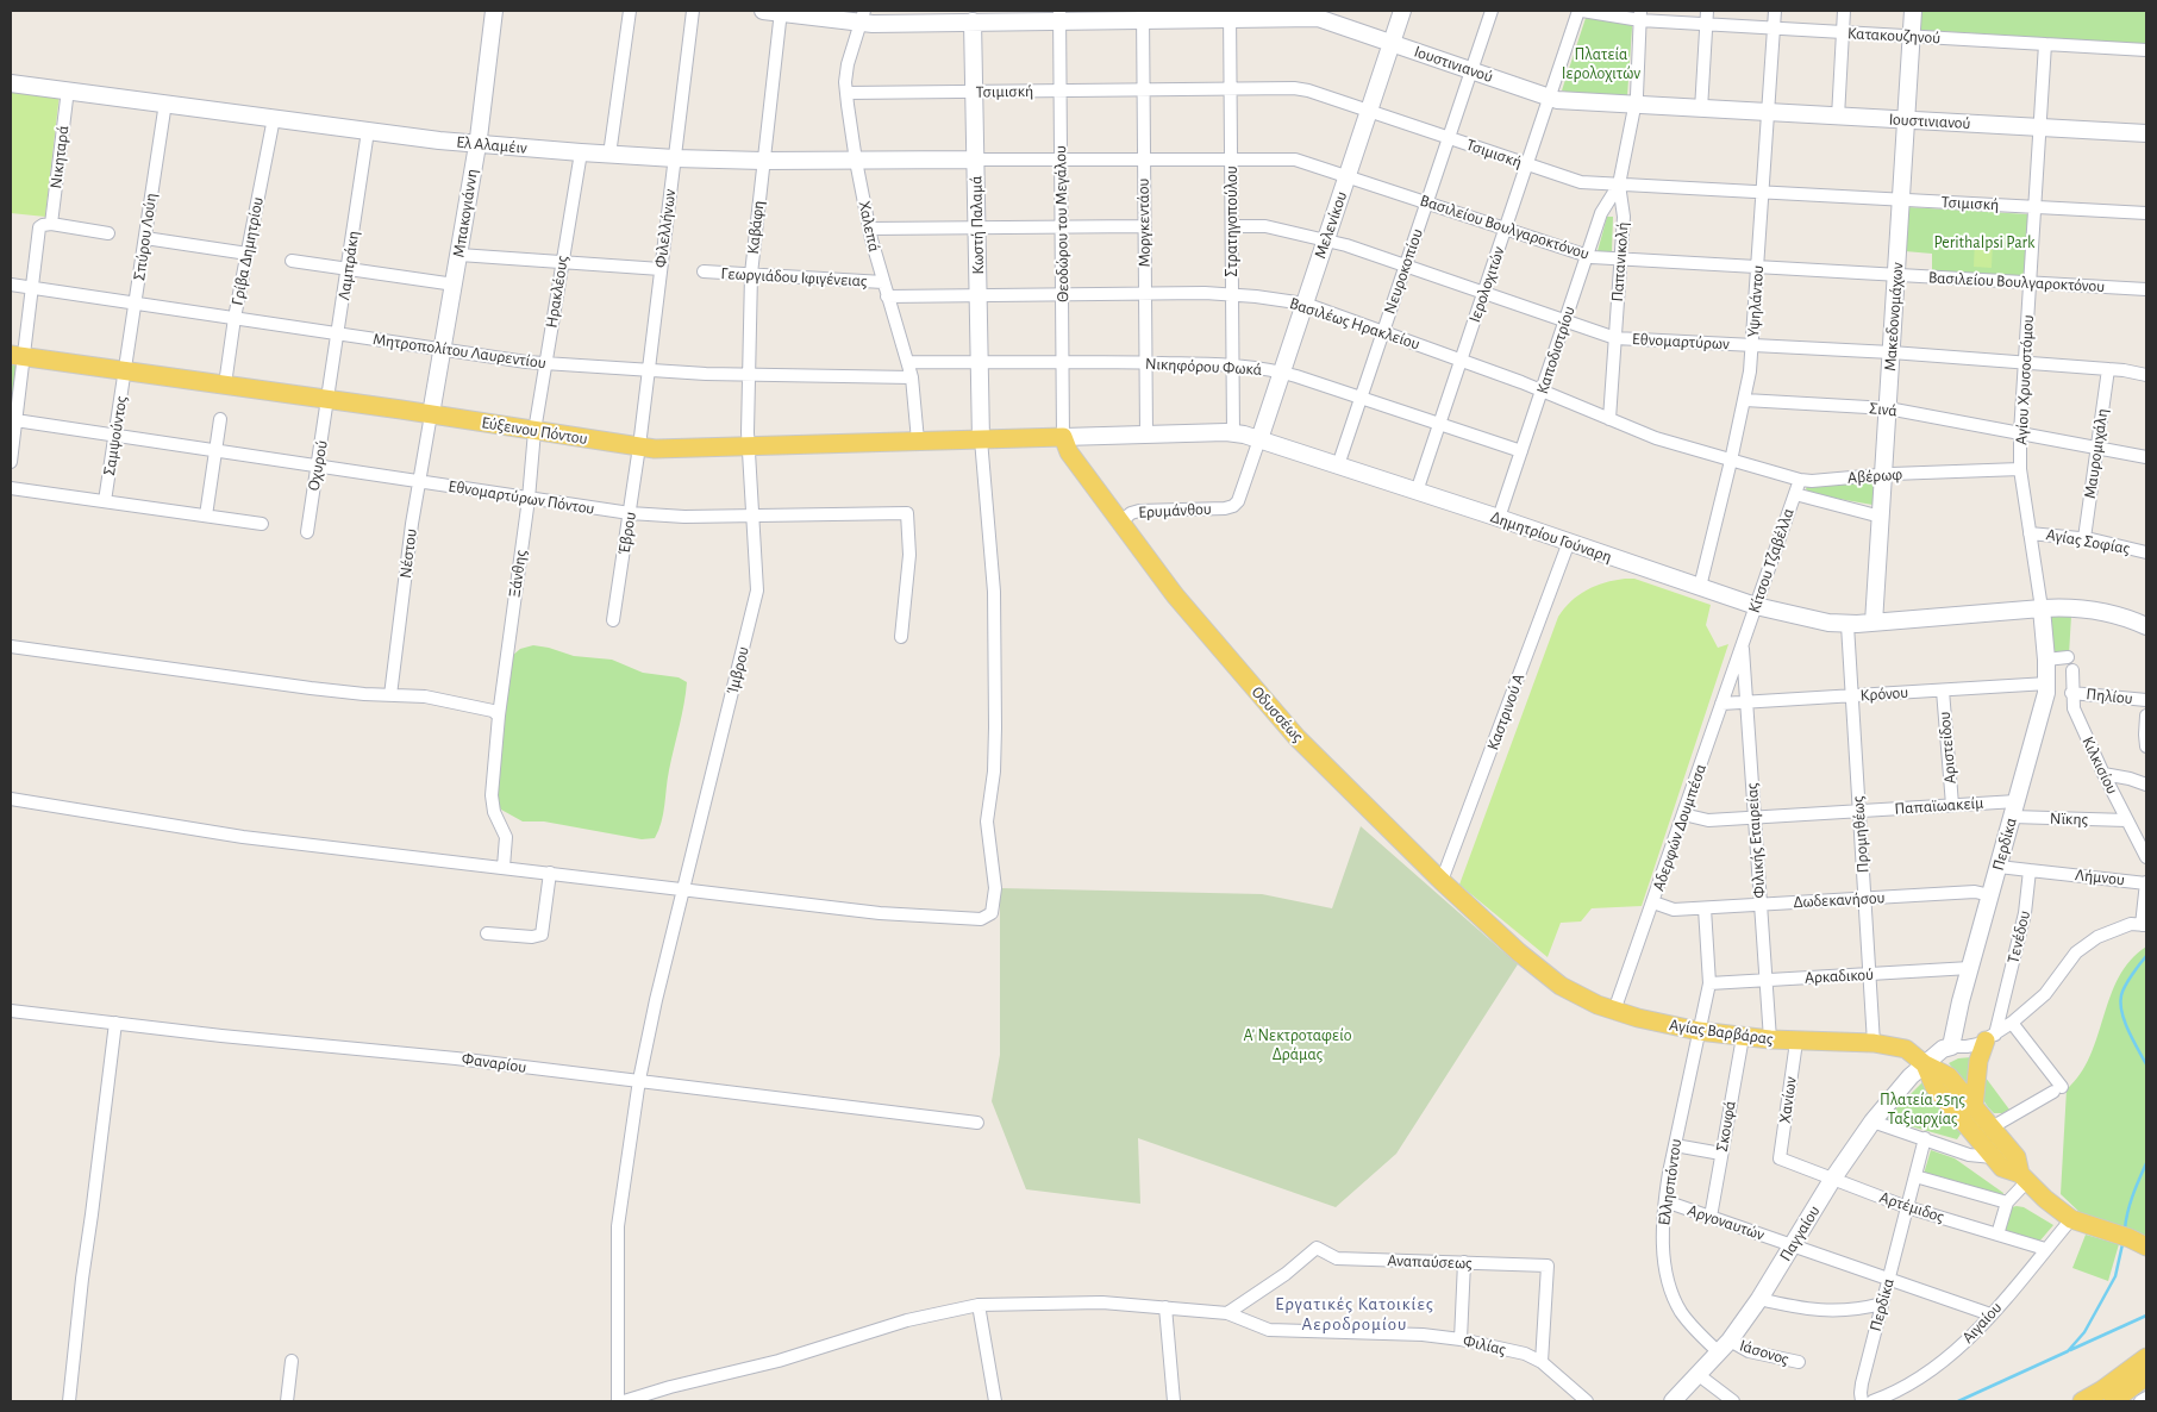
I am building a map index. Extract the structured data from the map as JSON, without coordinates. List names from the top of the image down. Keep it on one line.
{"streets":{"main road":["Εύξεινου Πόντου","Οδυσσέως","Αγίας Βαρβάρας"],"street":["Κατακουζηνού","Ιουστινιανού","Τσιμισκή","Ελ Αλαμέιν","Νικηταρά","Μπακογιάννη","Στρατηγοπούλου","Μοργκεντάου","Θεοδώρου του Μεγάλου","Κωστή Παλαμά","Μελενίκου","Χαλεπά","Καβάφη","Βασιλείου Βουλγαροκτόνου","Φιλελλήνων","Σπύρου Λούη","Γρίβα Δημητρίου","Παπανικολή","Λαμπράκη","Νευροκοπίου","Γεωργιάδου Ιφιγένειας","Ιερολοχιτών","Ηρακλέους","Υψηλάντου","Μακεδονομάχων","Βασιλέως Ηρακλείου","Εθνομαρτύρων","Καποδιστρίου","Μητροπολίτου Λαυρεντίου","Νικηφόρου Φωκά","Αγίου Χρυσοστόμου","Σινά","Σαμψούντος","Μαυρομιχάλη","Οχυρού","Αβέρωφ","Εθνομαρτύρων Πόντου","Ερυμάνθου","Έβρου","Δημητρίου Γούναρη","Αγίας Σοφίας","Νέστου","Κίτσου Τζαβέλλα","Ξάνθης","Ίμβρου","Κρόνου","Πηλίου","Καστρινού Α","Αριστείδου","Κιλκισίου","Παπαϊωακείμ","Νϊκης","Αδερφών Δουμπέσα","Προμηθέως","Φιλικής Εταιρείας","Περδίκα","Λήμνου","Δωδεκανήσου","Τενέδου","Αρκαδικού","Φαναρίου","Χανίων","Σκουφά","Ελλησπόντου","Αρτέμιδος","Αργοναυτών","Παγγαίου","Αναπαύσεως","Αιγαίου","Φιλίας","Ιάσονος"]},"crossings":[["Κατακουζηνού","Ιερολοχιτών"],["Κατακουζηνού","Υψηλάντου"],["Κατακουζηνού","Μακεδονομάχων"],["Κατακουζηνού","Αγίου Χρυσοστόμου"],["Ιουστινιανού","Στρατηγοπούλου"],["Ιουστινιανού","Μοργκεντάου"],["Ιουστινιανού","Θεοδώρου του Μεγάλου"],["Ιουστινιανού","Κωστή Παλαμά"],["Ιουστινιανού","Μελενίκου"],["Ιουστινιανού","Χαλεπά"],["Ιουστινιανού","Καβάφη"],["Ιουστινιανού","Παπανικολή"],["Ιουστινιανού","Νευροκοπίου"],["Ιουστινιανού","Ιερολοχιτών"],["Ιουστινιανού","Υψηλάντου"],["Ιουστινιανού","Μακεδονομάχων"],["Ιουστινιανού","Αγίου Χρυσοστόμου"],["Τσιμισκή","Στρατηγοπούλου"],["Τσιμισκή","Μοργκεντάου"],["Τσιμισκή","Θεοδώρου του Μεγάλου"],["Τσιμισκή","Κωστή Παλαμά"],["Τσιμισκή","Μελενίκου"],["Τσιμισκή","Χαλεπά"],["Τσιμισκή","Παπανικολή"],["Τσιμισκή","Νευροκοπίου"],["Τσιμισκή","Ιερολοχιτών"],["Τσιμισκή","Υψηλάντου"],["Τσιμισκή","Μακεδονομάχων"],["Τσιμισκή","Καποδιστρίου"],["Τσιμισκή","Αγίου Χρυσοστόμου"],["Ελ Αλαμέιν","Νικηταρά"],["Ελ Αλαμέιν","Μπακογιάννη"],["Ελ Αλαμέιν","Κωστή Παλαμά"],["Ελ Αλαμέιν","Χαλεπά"],["Ελ Αλαμέιν","Καβάφη"],["Ελ Αλαμέιν","Βασιλείου Βουλγαροκτόνου"],["Ελ Αλαμέιν","Φιλελλήνων"],["Ελ Αλαμέιν","Σπύρου Λούη"],["Ελ Αλαμέιν","Γρίβα Δημητρίου"],["Ελ Αλαμέιν","Λαμπράκη"],["Ελ Αλαμέιν","Ηρακλέους"],["Νικηταρά","Μητροπολίτου Λαυρεντίου"],["Νικηταρά","Εύξεινου Πόντου"],["Νικηταρά","Εθνομαρτύρων Πόντου"],["Μπακογιάννη","Μητροπολίτου Λαυρεντίου"],["Μπακογιάννη","Εύξεινου Πόντου"],["Μπακογιάννη","Νέστου"],["Στρατηγοπούλου","Βασιλείου Βουλγαροκτόνου"],["Στρατηγοπούλου","Βασιλέως Ηρακλείου"],["Στρατηγοπούλου","Εθνομαρτύρων"],["Στρατηγοπούλου","Νικηφόρου Φωκά"],["Στρατηγοπούλου","Δημητρίου Γούναρη"],["Μοργκεντάου","Βασιλείου Βουλγαροκτόνου"],["Μοργκεντάου","Βασιλέως Ηρακλείου"],["Μοργκεντάου","Νικηφόρου Φωκά"],["Μοργκεντάου","Δημητρίου Γούναρη"],["Θεοδώρου του Μεγάλου","Βασιλείου Βουλγαροκτόνου"],["Θεοδώρου του Μεγάλου","Βασιλέως Ηρακλείου"],["Θεοδώρου του Μεγάλου","Νικηφόρου Φωκά"],["Θεοδώρου του Μεγάλου","Εύξεινου Πόντου"],["Θεοδώρου του Μεγάλου","Δημητρίου Γούναρη"],["Θεοδώρου του Μεγάλου","Οδυσσέως"],["Κωστή Παλαμά","Βασιλείου Βουλγαροκτόνου"],["Κωστή Παλαμά","Βασιλέως Ηρακλείου"],["Κωστή Παλαμά","Νικηφόρου Φωκά"],["Κωστή Παλαμά","Εύξεινου Πόντου"],["Μελενίκου","Βασιλείου Βουλγαροκτόνου"],["Μελενίκου","Βασιλέως Ηρακλείου"],["Μελενίκου","Εθνομαρτύρων"],["Μελενίκου","Νικηφόρου Φωκά"],["Μελενίκου","Ερυμάνθου"],["Μελενίκου","Δημητρίου Γούναρη"],["Χαλεπά","Γεωργιάδου Ιφιγένειας"],["Χαλεπά","Βασιλέως Ηρακλείου"],["Χαλεπά","Μητροπολίτου Λαυρεντίου"],["Χαλεπά","Νικηφόρου Φωκά"],["Χαλεπά","Εύξεινου Πόντου"],["Καβάφη","Γεωργιάδου Ιφιγένειας"],["Καβάφη","Μητροπολίτου Λαυρεντίου"],["Καβάφη","Εύξεινου Πόντου"],["Καβάφη","Ίμβρου"],["Βασιλείου Βουλγαροκτόνου","Παπανικολή"],["Βασιλείου Βουλγαροκτόνου","Νευροκοπίου"],["Βασιλείου Βουλγαροκτόνου","Ιερολοχιτών"],["Βασιλείου Βουλγαροκτόνου","Υψηλάντου"],["Βασιλείου Βουλγαροκτόνου","Μακεδονομάχων"],["Βασιλείου Βουλγαροκτόνου","Καποδιστρίου"],["Βασιλείου Βουλγαροκτόνου","Αγίου Χρυσοστόμου"],["Φιλελλήνων","Μητροπολίτου Λαυρεντίου"],["Φιλελλήνων","Εύξεινου Πόντου"],["Φιλελλήνων","Έβρου"],["Σπύρου Λούη","Μητροπολίτου Λαυρεντίου"],["Σπύρου Λούη","Εύξεινου Πόντου"],["Σπύρου Λούη","Σαμψούντος"],["Γρίβα Δημητρίου","Μητροπολίτου Λαυρεντίου"],["Γρίβα Δημητρίου","Εύξεινου Πόντου"],["Παπανικολή","Βασιλέως Ηρακλείου"],["Παπανικολή","Εθνομαρτύρων"],["Παπανικολή","Καποδιστρίου"],["Λαμπράκη","Μητροπολίτου Λαυρεντίου"],["Λαμπράκη","Εύξεινου Πόντου"],["Λαμπράκη","Οχυρού"],["Νευροκοπίου","Βασιλέως Ηρακλείου"],["Νευροκοπίου","Εθνομαρτύρων"],["Νευροκοπίου","Νικηφόρου Φωκά"],["Νευροκοπίου","Δημητρίου Γούναρη"],["Ιερολοχιτών","Βασιλέως Ηρακλείου"],["Ιερολοχιτών","Εθνομαρτύρων"],["Ιερολοχιτών","Νικηφόρου Φωκά"],["Ιερολοχιτών","Δημητρίου Γούναρη"],["Ηρακλέους","Μητροπολίτου Λαυρεντίου"],["Ηρακλέους","Εύξεινου Πόντου"],["Ηρακλέους","Ξάνθης"],["Υψηλάντου","Βασιλέως Ηρακλείου"],["Υψηλάντου","Εθνομαρτύρων"],["Υψηλάντου","Σινά"],["Υψηλάντου","Αβέρωφ"],["Υψηλάντου","Δημητρίου Γούναρη"],["Μακεδονομάχων","Εθνομαρτύρων"],["Μακεδονομάχων","Σινά"],["Μακεδονομάχων","Αβέρωφ"],["Μακεδονομάχων","Δημητρίου Γούναρη"],["Βασιλέως Ηρακλείου","Καποδιστρίου"],["Βασιλέως Ηρακλείου","Αβέρωφ"],["Εθνομαρτύρων","Καποδιστρίου"],["Εθνομαρτύρων","Αγίου Χρυσοστόμου"],["Εθνομαρτύρων","Μαυρομιχάλη"],["Καποδιστρίου","Νικηφόρου Φωκά"],["Καποδιστρίου","Δημητρίου Γούναρη"],["Αγίου Χρυσοστόμου","Σινά"],["Αγίου Χρυσοστόμου","Αβέρωφ"],["Αγίου Χρυσοστόμου","Δημητρίου Γούναρη"],["Αγίου Χρυσοστόμου","Αγίας Σοφίας"],["Αγίου Χρυσοστόμου","Περδίκα"],["Σινά","Μαυρομιχάλη"],["Εύξεινου Πόντου","Σαμψούντος"],["Εύξεινου Πόντου","Οχυρού"],["Εύξεινου Πόντου","Έβρου"],["Εύξεινου Πόντου","Δημητρίου Γούναρη"],["Εύξεινου Πόντου","Νέστου"],["Εύξεινου Πόντου","Ξάνθης"],["Εύξεινου Πόντου","Ίμβρου"],["Εύξεινου Πόντου","Οδυσσέως"],["Σαμψούντος","Εθνομαρτύρων Πόντου"],["Μαυρομιχάλη","Αγίας Σοφίας"],["Οχυρού","Εθνομαρτύρων Πόντου"],["Αβέρωφ","Κίτσου Τζαβέλλα"],["Εθνομαρτύρων Πόντου","Έβρου"],["Εθνομαρτύρων Πόντου","Νέστου"],["Εθνομαρτύρων Πόντου","Ξάνθης"],["Εθνομαρτύρων Πόντου","Ίμβρου"],["Ερυμάνθου","Δημητρίου Γούναρη"],["Ερυμάνθου","Οδυσσέως"],["Δημητρίου Γούναρη","Κίτσου Τζαβέλλα"],["Δημητρίου Γούναρη","Καστρινού Α"],["Δημητρίου Γούναρη","Οδυσσέως"],["Δημητρίου Γούναρη","Προμηθέως"],["Δημητρίου Γούναρη","Περδίκα"],["Κίτσου Τζαβέλλα","Αδερφών Δουμπέσα"],["Κίτσου Τζαβέλλα","Φιλικής Εταιρείας"],["Ίμβρου","Φαναρίου"],["Κρόνου","Αριστείδου"],["Κρόνου","Αδερφών Δουμπέσα"],["Κρόνου","Προμηθέως"],["Κρόνου","Φιλικής Εταιρείας"],["Κρόνου","Περδίκα"],["Πηλίου","Κιλκισίου"],["Καστρινού Α","Οδυσσέως"],["Οδυσσέως","Αγίας Βαρβάρας"],["Αριστείδου","Παπαϊωακείμ"],["Κιλκισίου","Νϊκης"],["Παπαϊωακείμ","Νϊκης"],["Παπαϊωακείμ","Αδερφών Δουμπέσα"],["Παπαϊωακείμ","Προμηθέως"],["Παπαϊωακείμ","Φιλικής Εταιρείας"],["Παπαϊωακείμ","Περδίκα"],["Νϊκης","Περδίκα"],["Αδερφών Δουμπέσα","Φιλικής Εταιρείας"],["Αδερφών Δουμπέσα","Δωδεκανήσου"],["Αδερφών Δουμπέσα","Αγίας Βαρβάρας"],["Προμηθέως","Δωδεκανήσου"],["Προμηθέως","Αρκαδικού"],["Προμηθέως","Αγίας Βαρβάρας"],["Φιλικής Εταιρείας","Δωδεκανήσου"],["Φιλικής Εταιρείας","Αρκαδικού"],["Φιλικής Εταιρείας","Αγίας Βαρβάρας"],["Περδίκα","Δωδεκανήσου"],["Περδίκα","Αρκαδικού"],["Περδίκα","Αρτέμιδος"],["Περδίκα","Αργοναυτών"],["Λήμνου","Τενέδου"],["Δωδεκανήσου","Ελλησπόντου"],["Αρκαδικού","Ελλησπόντου"],["Αγίας Βαρβάρας","Χανίων"],["Αγίας Βαρβάρας","Σκουφά"],["Αγίας Βαρβάρας","Ελλησπόντου"],["Αγίας Βαρβάρας","Παγγαίου"],["Χανίων","Αρτέμιδος"],["Σκουφά","Αργοναυτών"],["Ελλησπόντου","Αργοναυτών"],["Ελλησπόντου","Παγγαίου"],["Ελλησπόντου","Ιάσονος"],["Αρτέμιδος","Παγγαίου"],["Αρτέμιδος","Αιγαίου"],["Αργοναυτών","Παγγαίου"],["Αργοναυτών","Αιγαίου"],["Παγγαίου","Ιάσονος"],["Αναπαύσεως","Φιλίας"]],"districts":["Εργατικές Κατοικίες Αεροδρομίου"],"parks":["Πλατεία Ιερολοχιτών","Perithalpsi Park","Α' Νεκτροταφείο Δράμας","Πλατεία 25ης Ταξιαρχίας"]}
